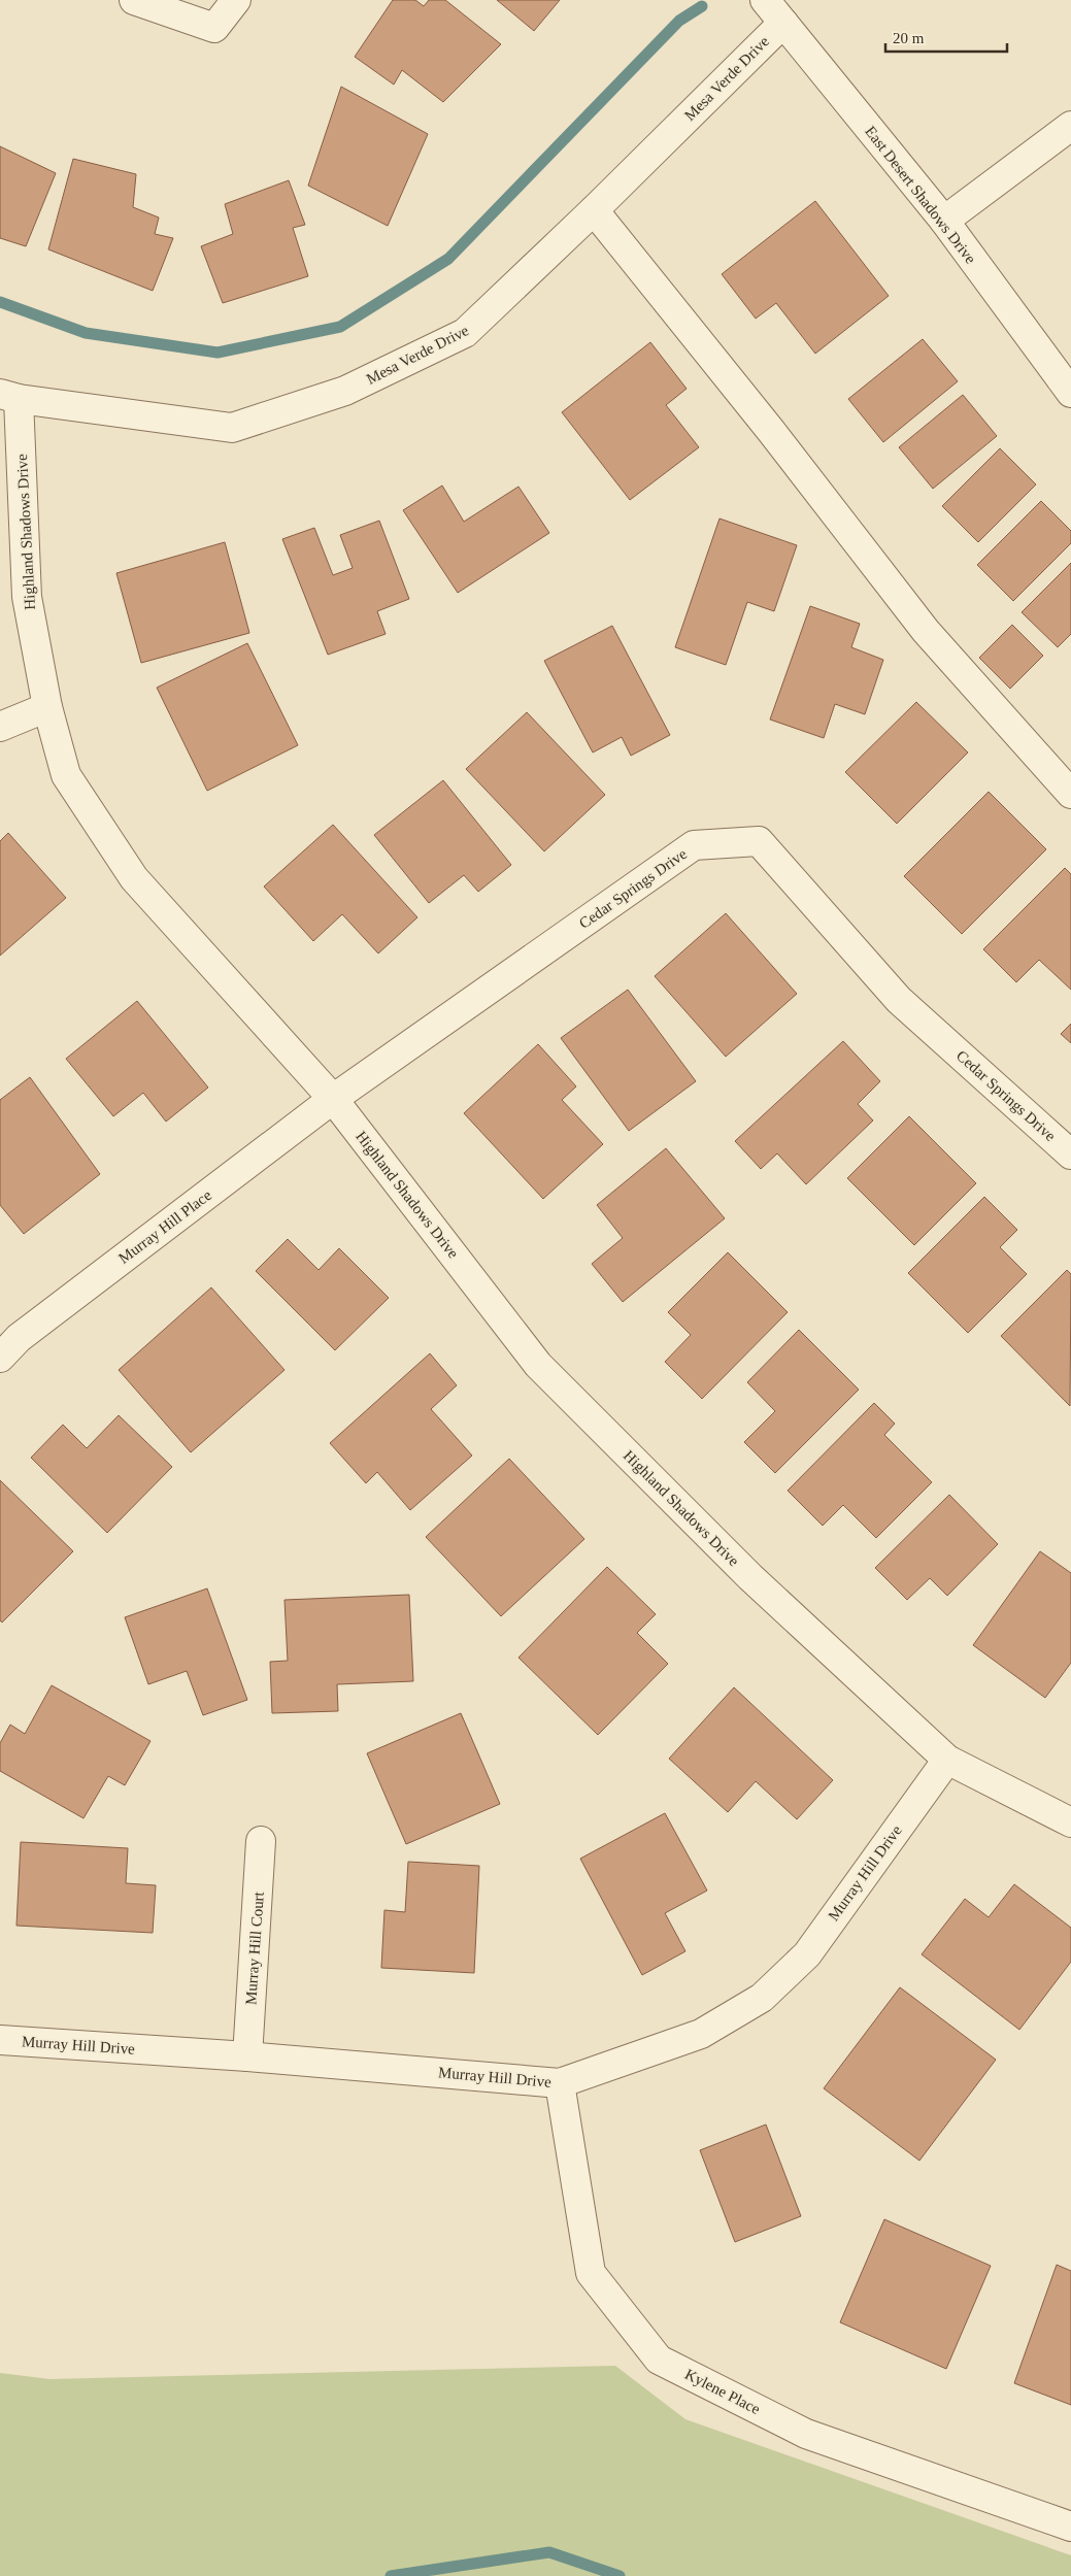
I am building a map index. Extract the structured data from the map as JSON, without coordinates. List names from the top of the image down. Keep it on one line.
{"streets":{"street":["Mesa Verde Drive","East Desert Shadows Drive","Highland Shadows Drive","Cedar Springs Drive","Murray Hill Place","Murray Hill Drive","Murray Hill Court","Kylene Place"]},"crossings":[["Mesa Verde Drive","East Desert Shadows Drive"],["Mesa Verde Drive","Highland Shadows Drive"],["Highland Shadows Drive","Cedar Springs Drive"],["Highland Shadows Drive","Murray Hill Place"],["Highland Shadows Drive","Murray Hill Drive"],["Cedar Springs Drive","Murray Hill Place"],["Murray Hill Drive","Murray Hill Court"],["Murray Hill Drive","Kylene Place"]],"scale_bar":"20 m"}
